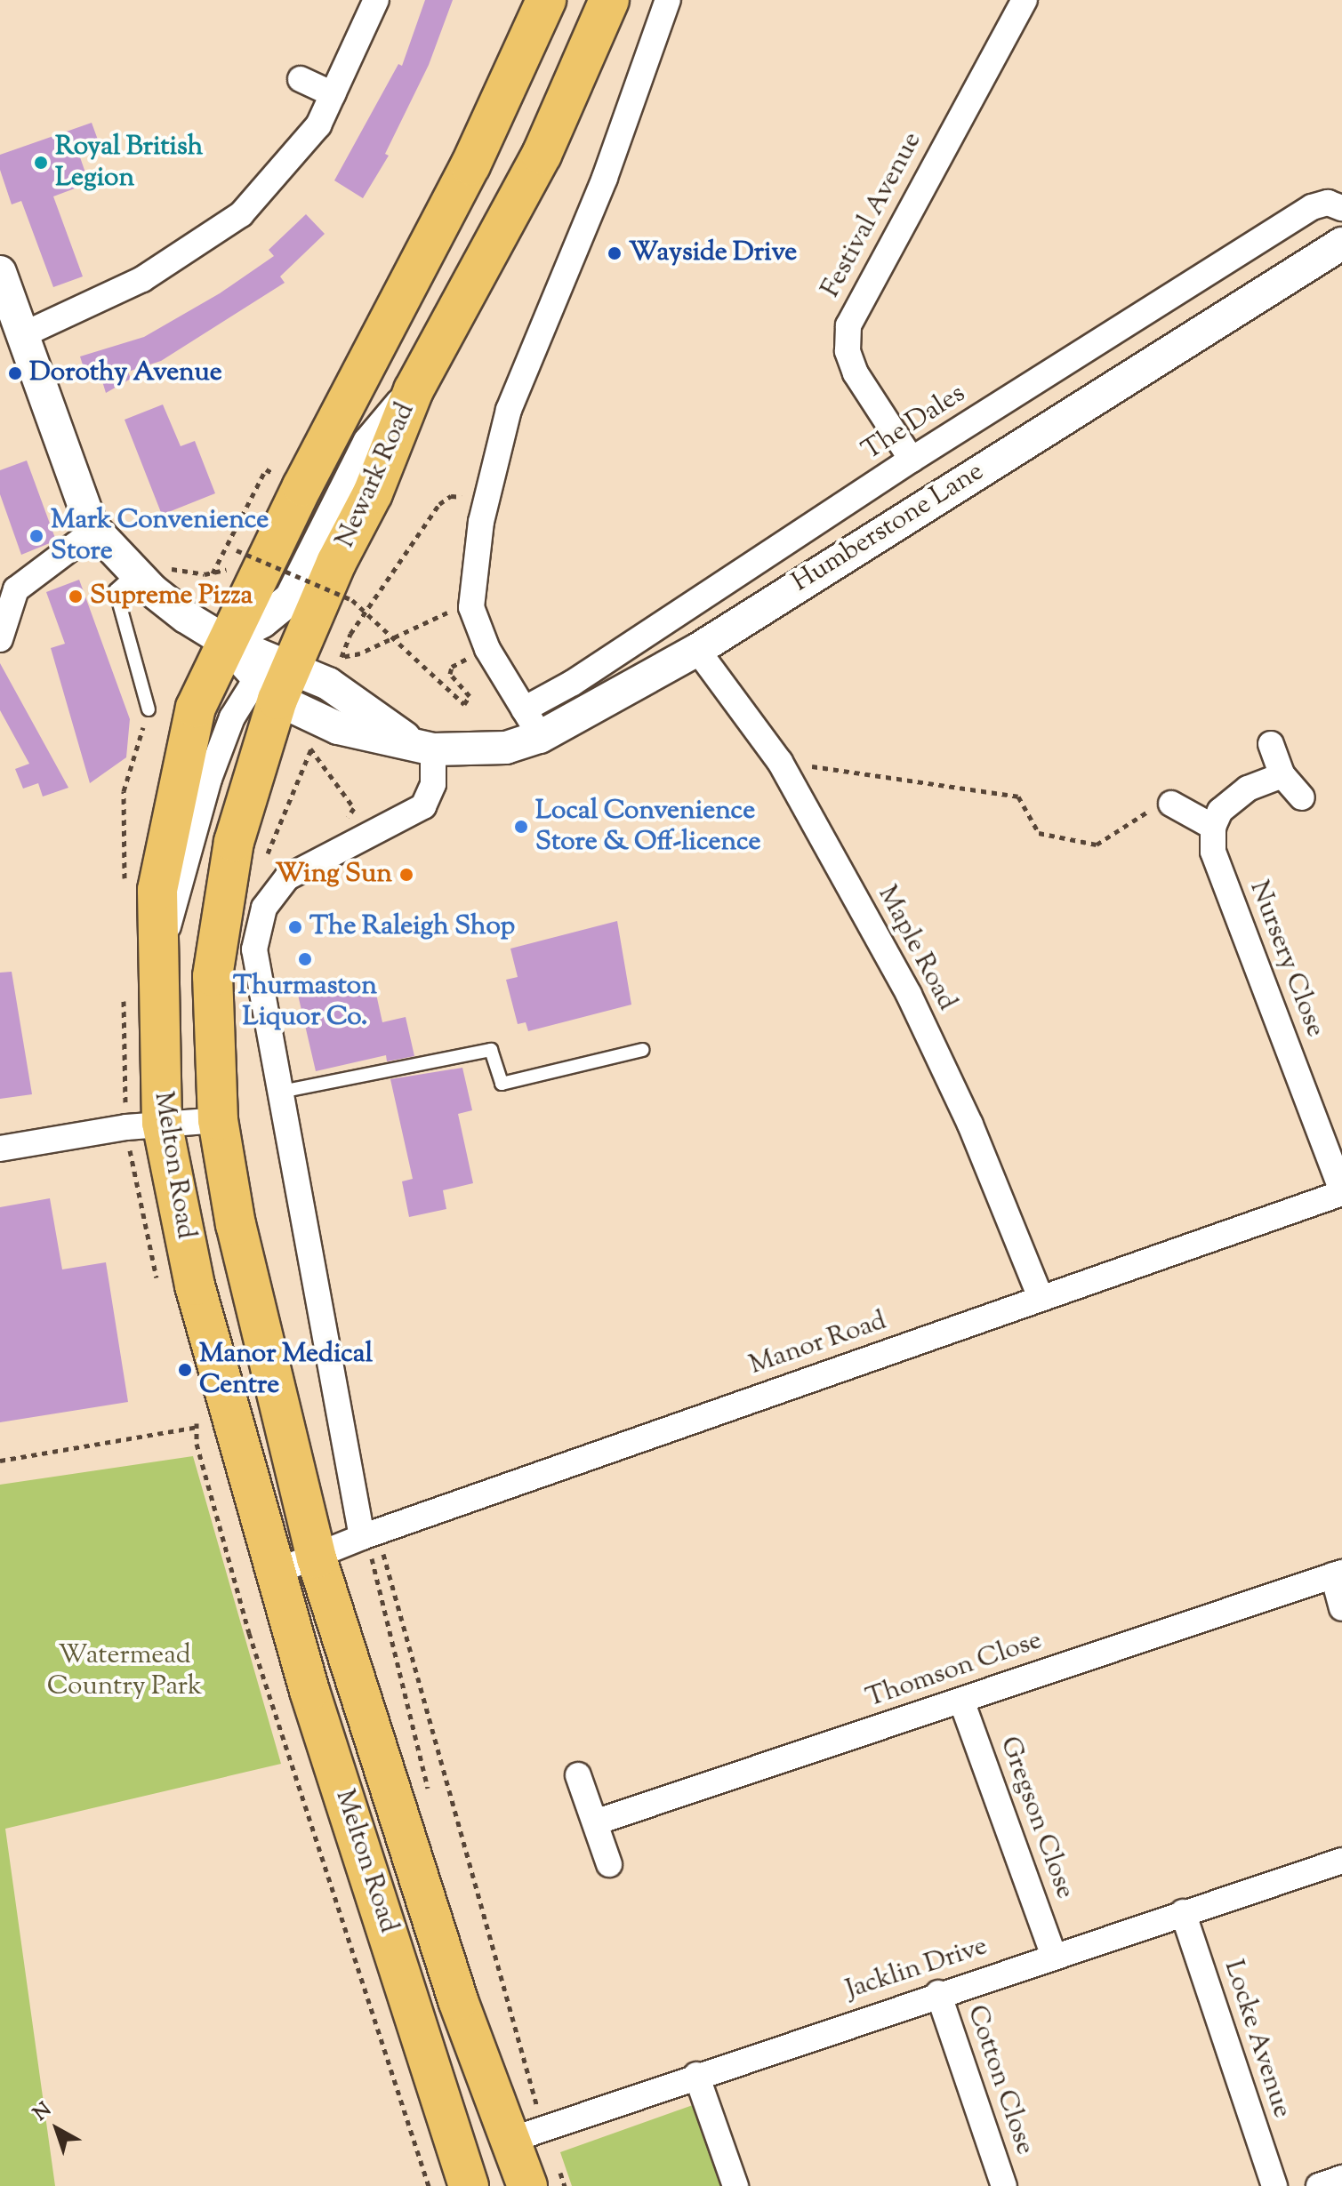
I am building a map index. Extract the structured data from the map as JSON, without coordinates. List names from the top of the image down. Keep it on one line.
{"streets":{"highway":["Newark Road","Melton Road"],"street":["Festival Avenue","The Dales","Humberstone Lane","Maple Road","Nursery Close","Manor Road","Thomson Close","Gregson Close","Jacklin Drive","Locke Avenue","Cotton Close"]},"crossings":[["Festival Avenue","The Dales"],["Newark Road","Melton Road"],["Humberstone Lane","Maple Road"],["Maple Road","Manor Road"],["Nursery Close","Manor Road"],["Melton Road","Manor Road"],["Melton Road","Jacklin Drive"],["Thomson Close","Gregson Close"],["Gregson Close","Jacklin Drive"],["Jacklin Drive","Locke Avenue"],["Jacklin Drive","Cotton Close"]],"parks":["Watermead Country Park"],"places":["Royal British Legion","Wayside Drive","Dorothy Avenue","Mark Convenience Store","Supreme Pizza","Local Convenience Store & Off-licence","Wing Sun","The Raleigh Shop","Thurmaston Liquor Co.","Manor Medical Centre"],"north":"top left"}
